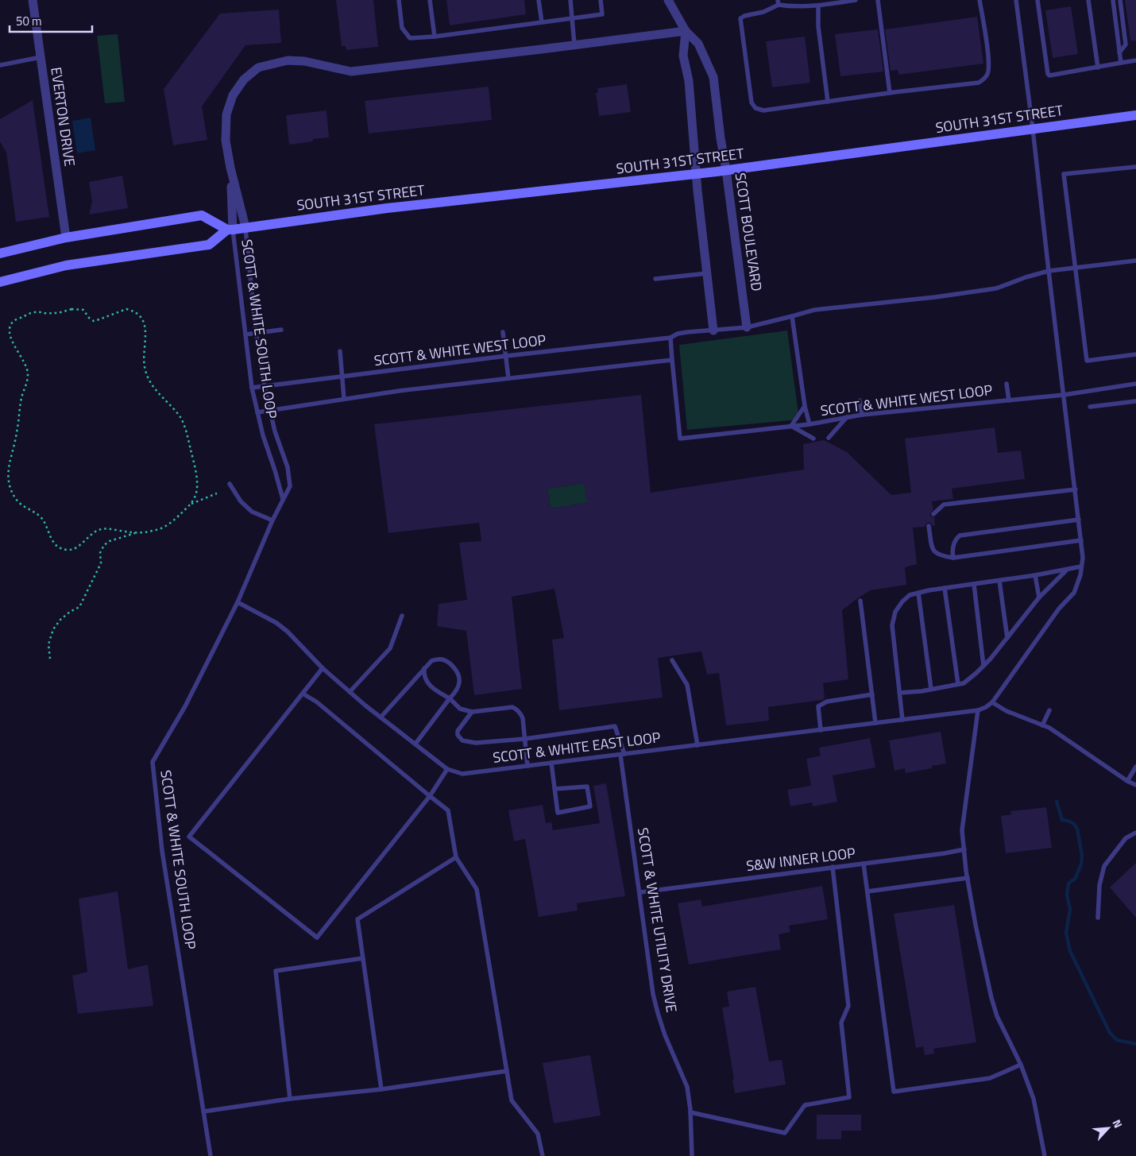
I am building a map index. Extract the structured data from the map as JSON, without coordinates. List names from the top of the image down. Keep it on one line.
{"streets":{"main road":["SOUTH 31ST STREET"],"street":["EVERTON DRIVE","SCOTT BOULEVARD"],"lane":["SCOTT & WHITE SOUTH LOOP","SCOTT & WHITE WEST LOOP","SCOTT & WHITE EAST LOOP","S&W INNER LOOP","SCOTT & WHITE UTILITY DRIVE"]},"crossings":[["SOUTH 31ST STREET","SCOTT BOULEVARD"],["SOUTH 31ST STREET","SCOTT & WHITE SOUTH LOOP"],["SCOTT BOULEVARD","SCOTT & WHITE WEST LOOP"],["SCOTT & WHITE SOUTH LOOP","SCOTT & WHITE WEST LOOP"],["SCOTT & WHITE SOUTH LOOP","SCOTT & WHITE EAST LOOP"],["SCOTT & WHITE EAST LOOP","SCOTT & WHITE UTILITY DRIVE"],["S&W INNER LOOP","SCOTT & WHITE UTILITY DRIVE"]],"scale_bar":"50 m","north":"top right"}
